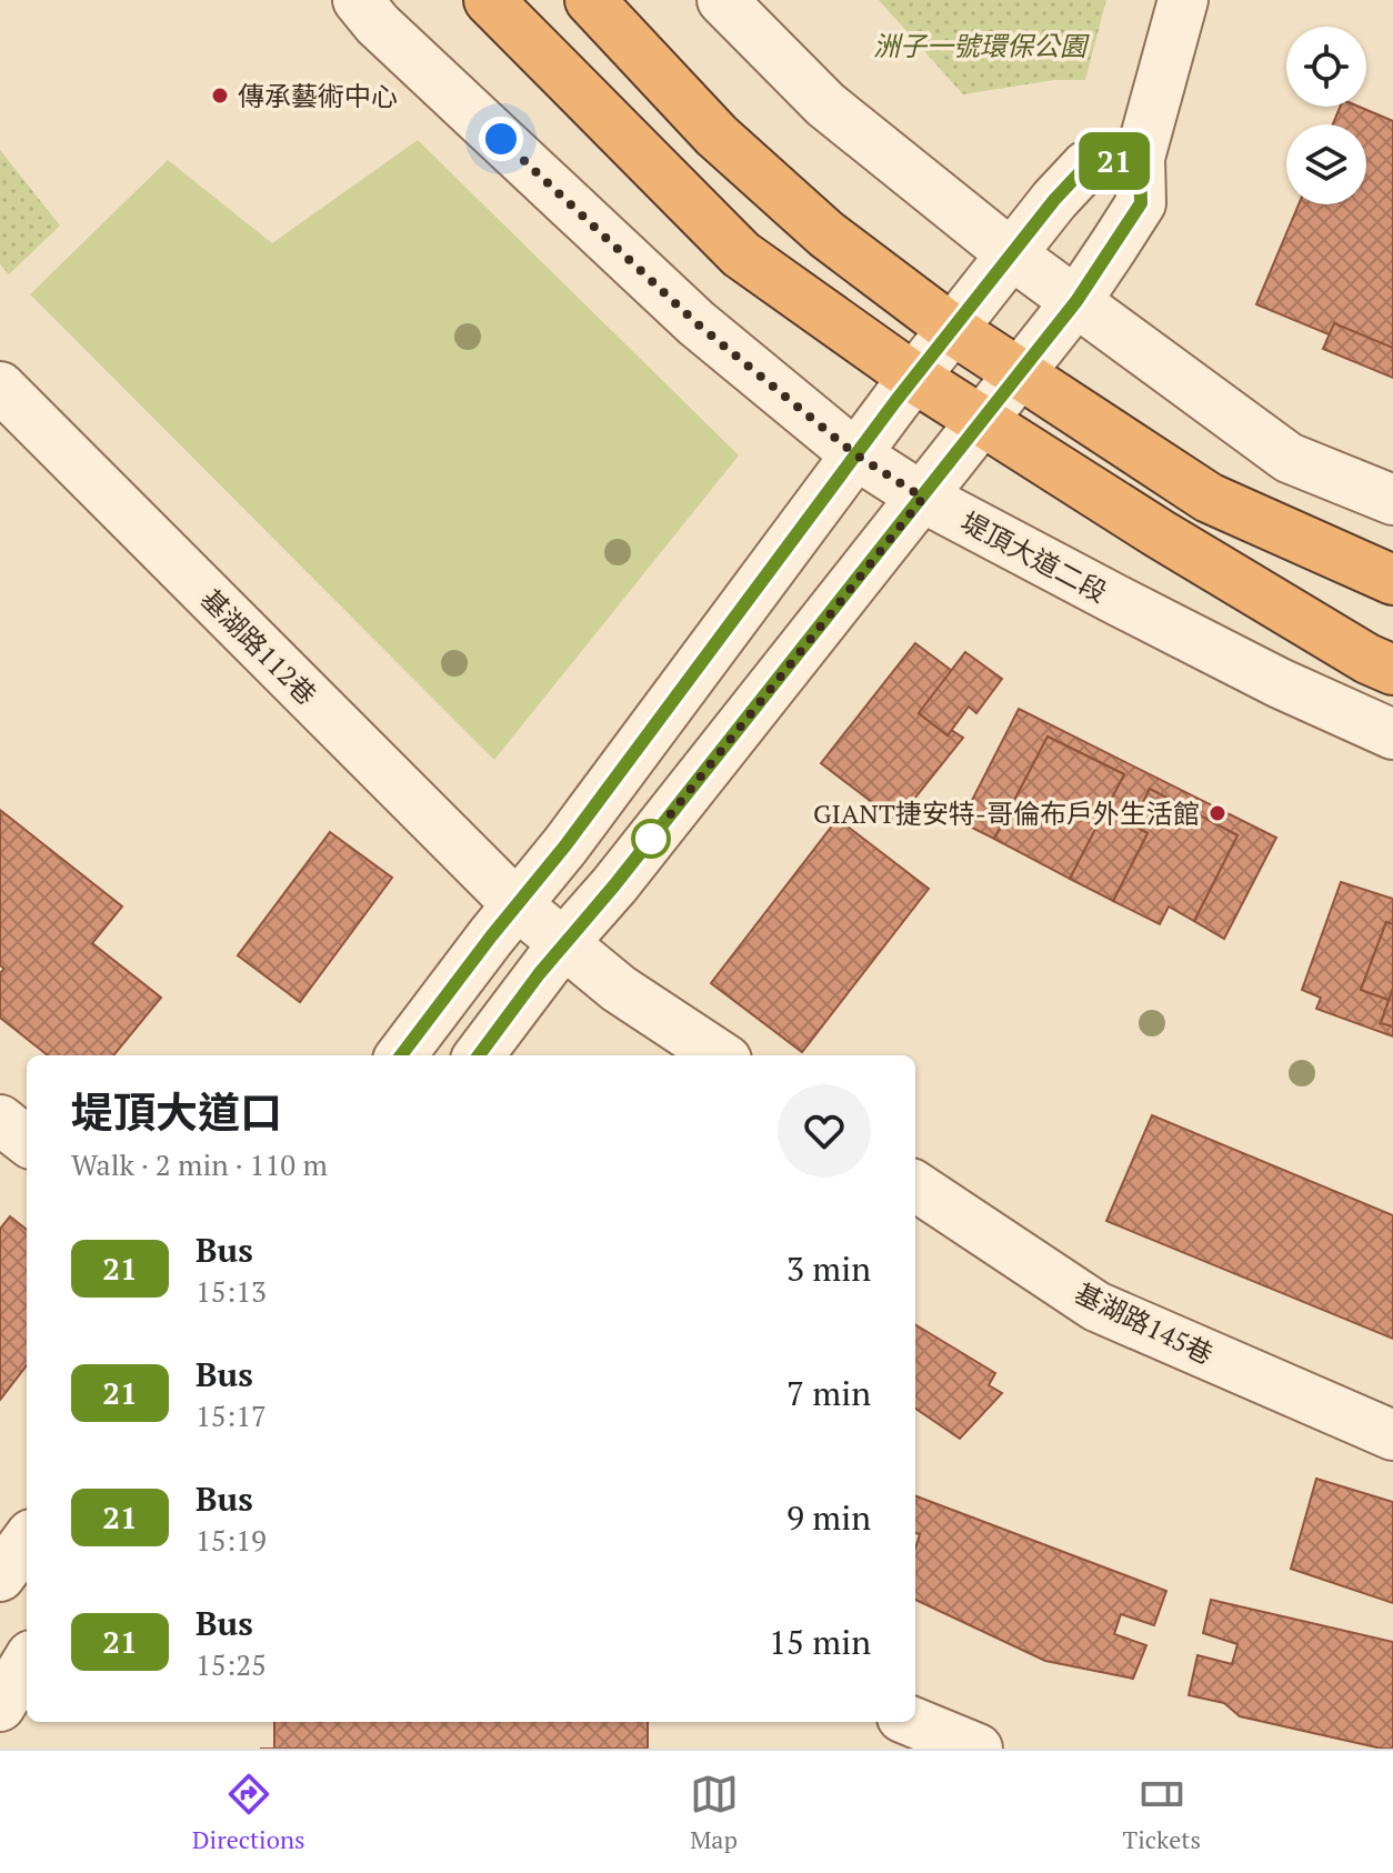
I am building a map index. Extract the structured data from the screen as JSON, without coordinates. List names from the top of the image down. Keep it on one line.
{"streets":{"street":["堤頂大道二段","基湖路112巷","基湖路145巷"]},"parks":["洲子一號環保公園"],"places":["傳承藝術中心","GIANT捷安特-哥倫布戶外生活館"],"lines":["bus line 21"],"page":{"on_map":"21","heading":["堤頂大道口","Walk · 2 min · 110 m"],"list":[{"mark":"21","name":"Bus","note":"15:13","value":"3 min"},{"mark":"21","name":"Bus","note":"15:17","value":"7 min"},{"mark":"21","name":"Bus","note":"15:19","value":"9 min"},{"mark":"21","name":"Bus","note":"15:25","value":"15 min"}],"tabs":["Directions","Map","Tickets"]}}
